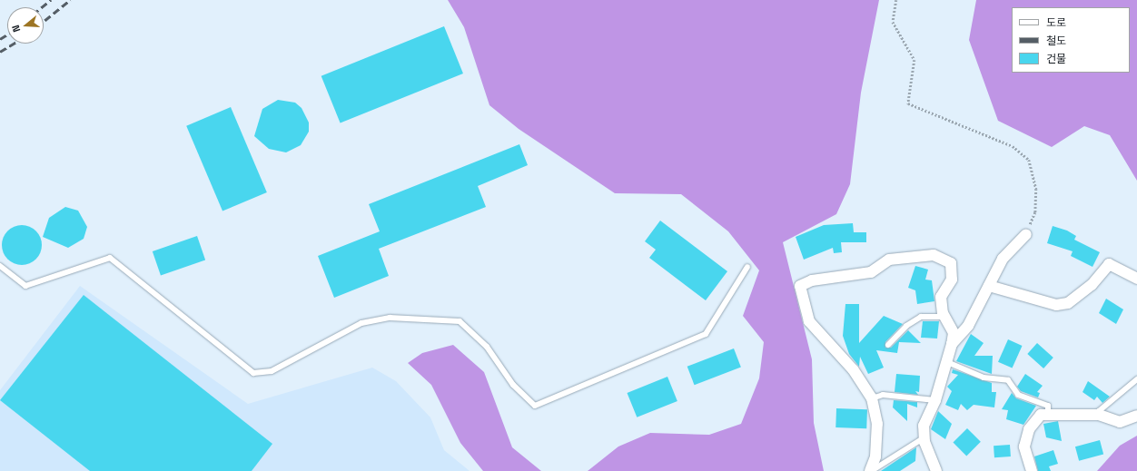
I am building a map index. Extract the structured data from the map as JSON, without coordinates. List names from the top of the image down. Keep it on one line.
{"legend":["도로","철도","건물"],"north":"left"}
